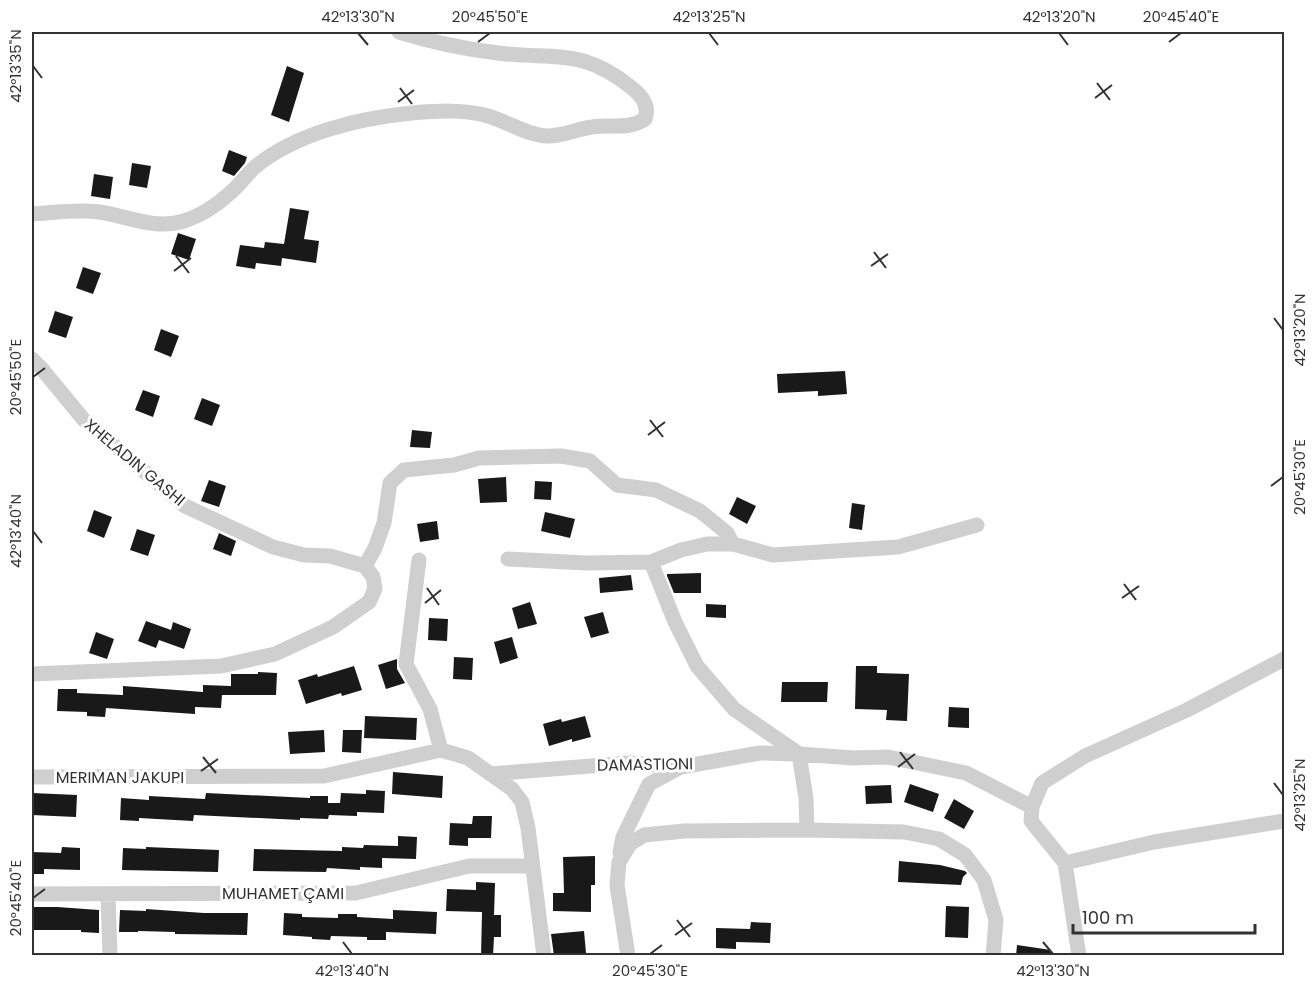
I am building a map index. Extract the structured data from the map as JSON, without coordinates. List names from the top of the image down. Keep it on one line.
{"streets":{"street":["XHELADIN GASHI","DAMASTIONI","MERIMAN JAKUPI","MUHAMET ÇAMI"]},"scale_bar":"100 m","coordinates":["42°13'30\"N","20°45'50\"E","42°13'25\"N","42°13'20\"N","20°45'40\"E","42°13'35\"N","20°45'30\"E","42°13'40\"N"]}
